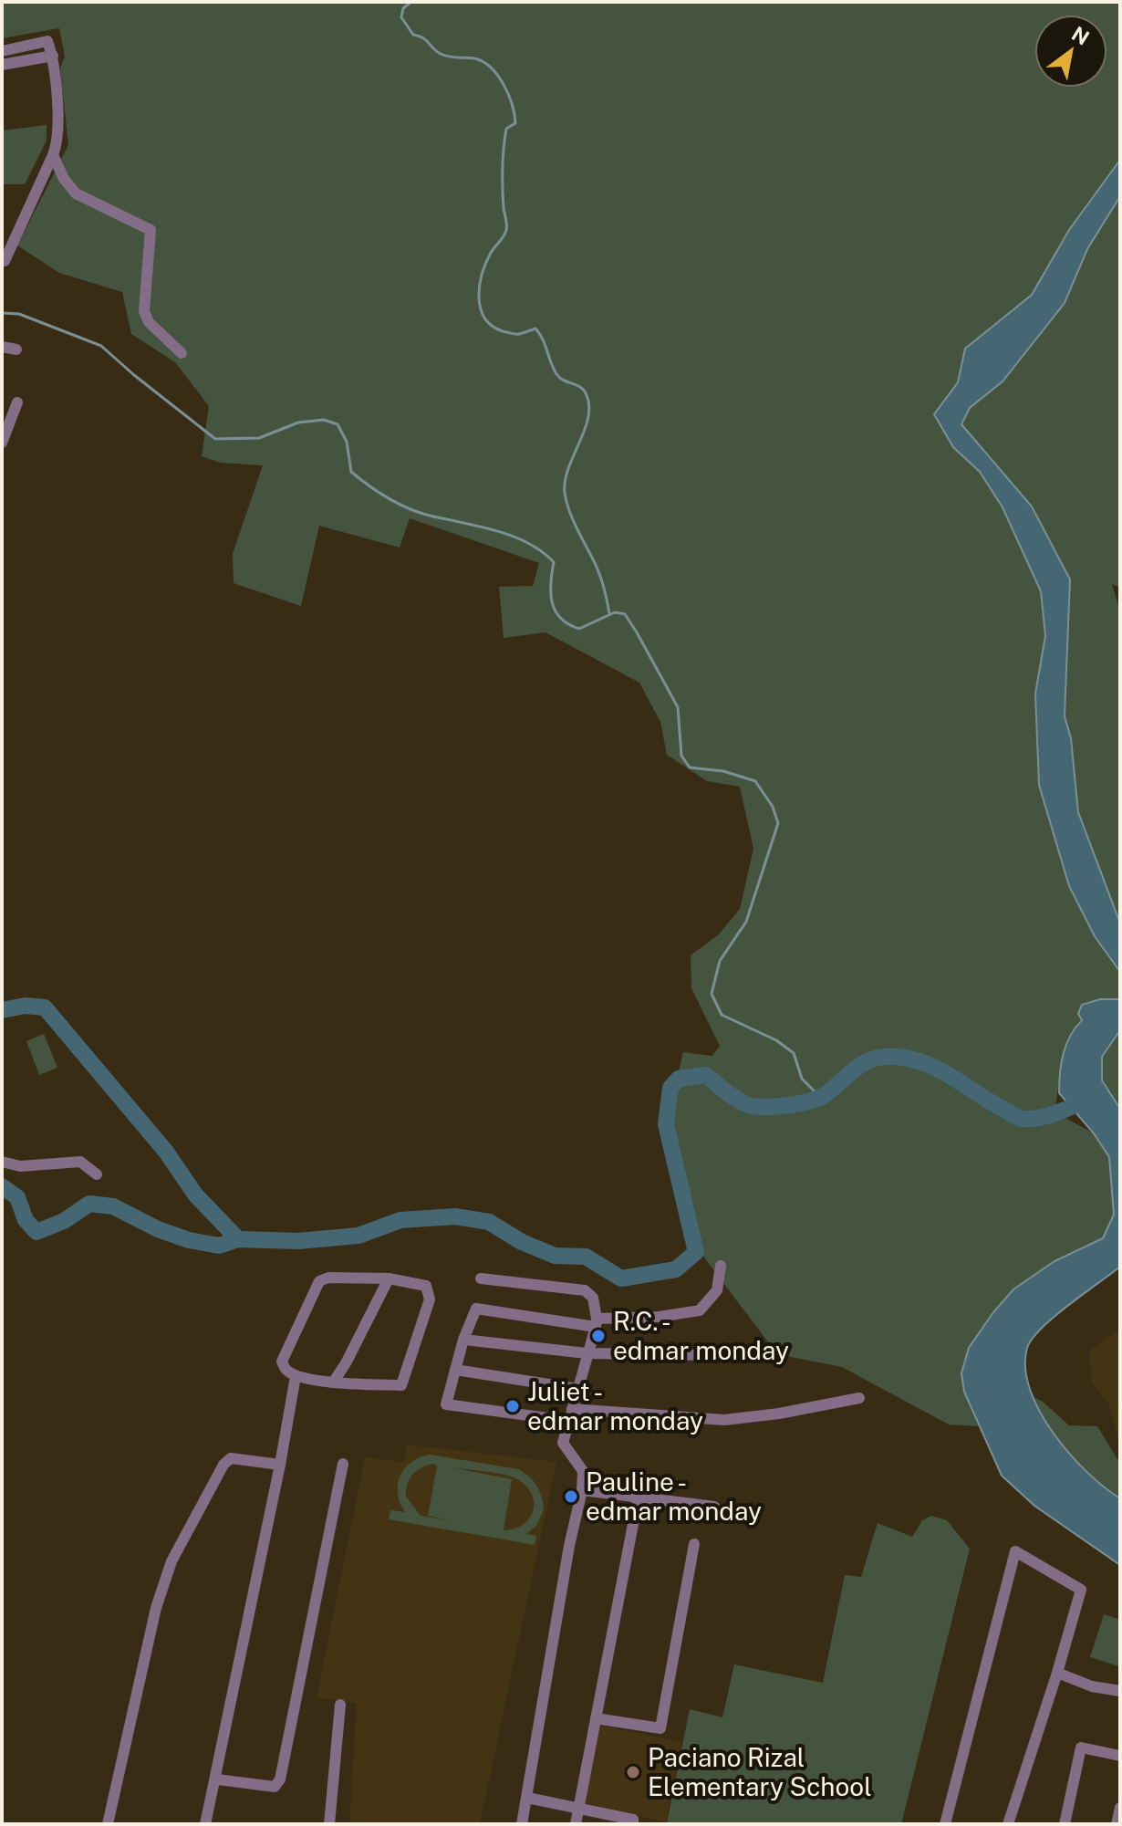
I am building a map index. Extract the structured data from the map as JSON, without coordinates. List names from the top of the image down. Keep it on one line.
{"places":["R.C. - edmar monday","Juliet - edmar monday","Pauline - edmar monday","Paciano Rizal Elementary School"],"north":"top right"}
